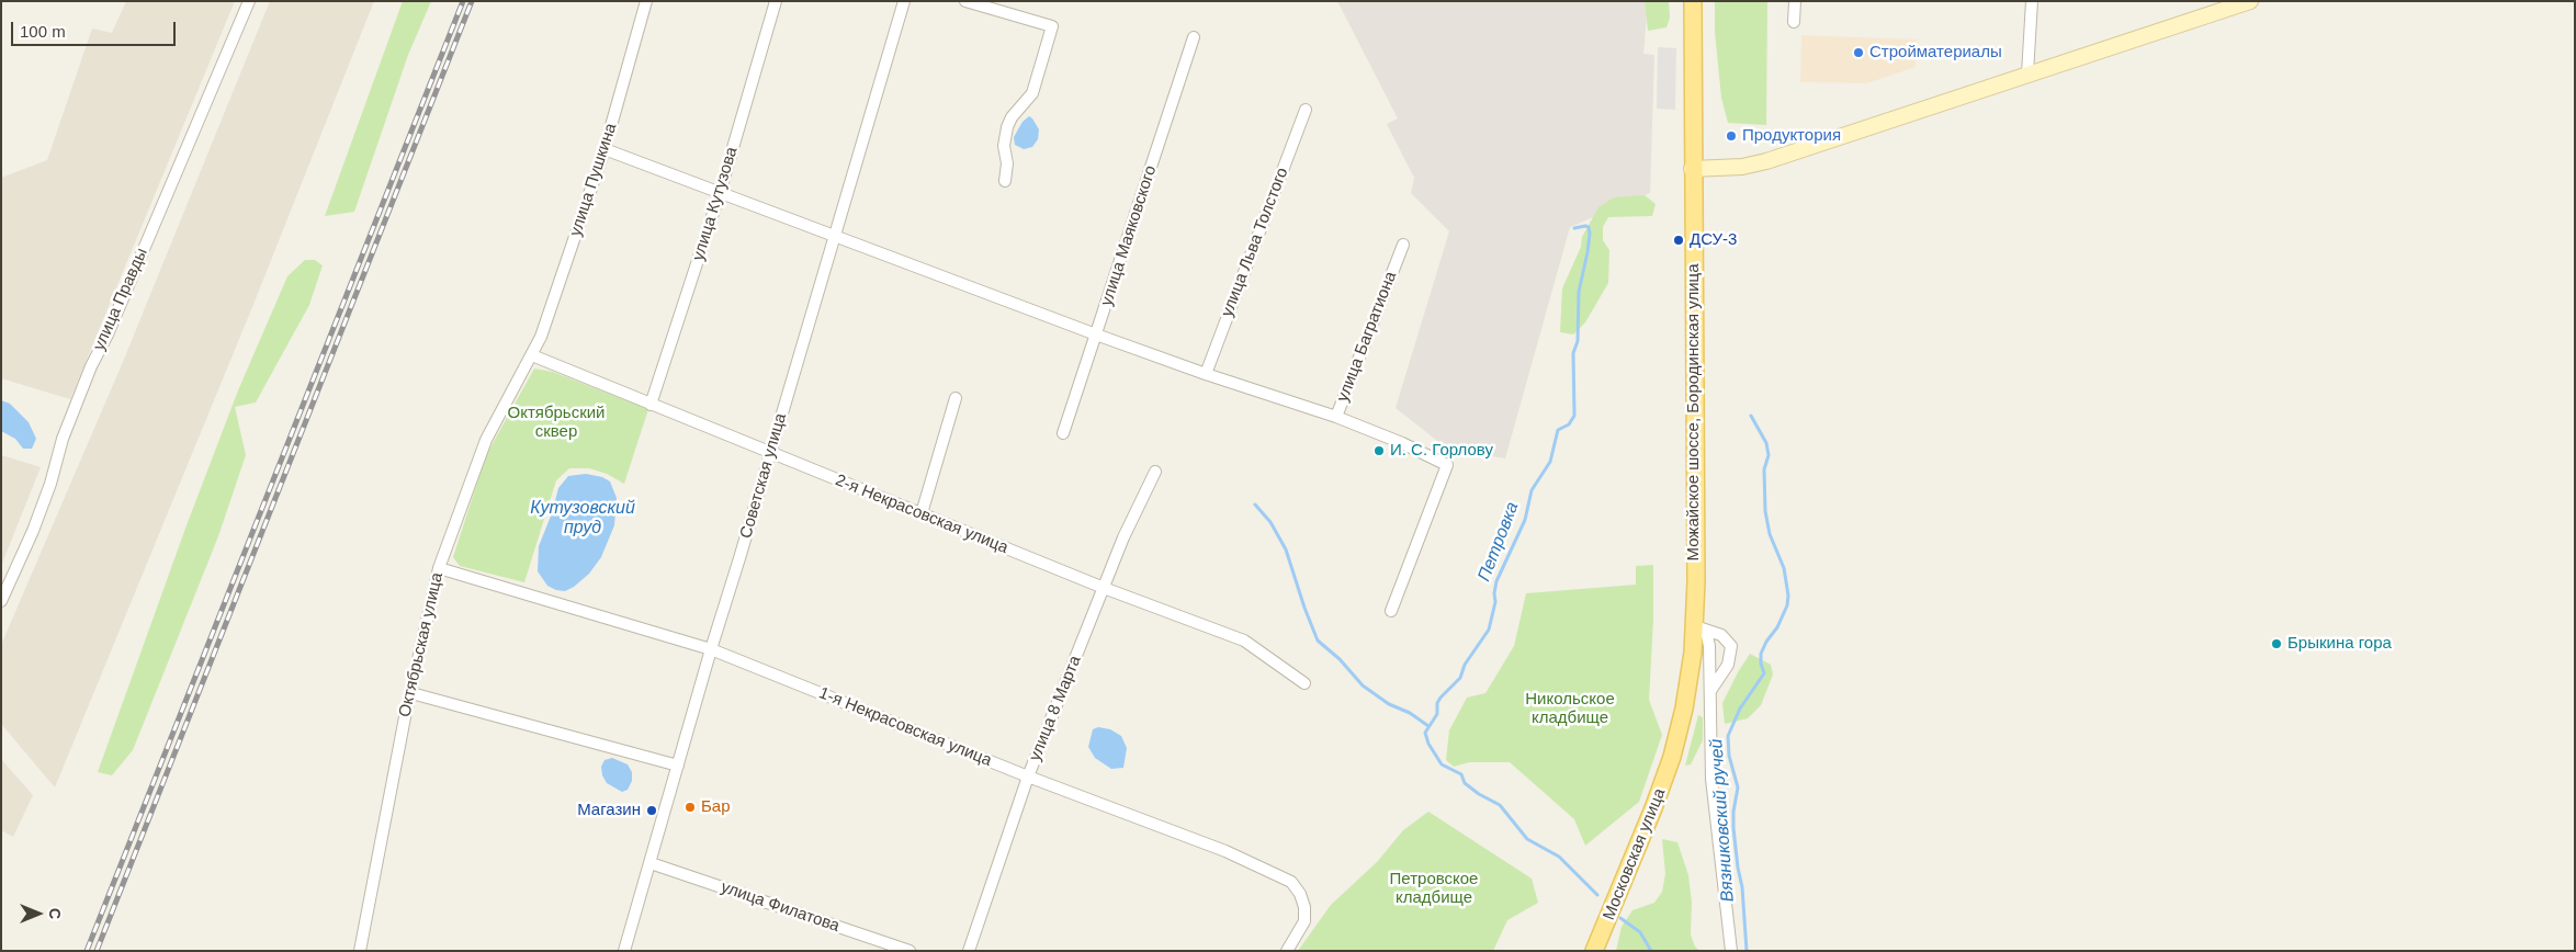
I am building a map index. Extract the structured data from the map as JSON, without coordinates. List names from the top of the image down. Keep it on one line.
{"streets":{"main road":["Можайское шоссе, Бородинская улица","Московская улица"],"street":["улица Пушкина","улица Кутузова","улица Маяковского","улица Льва Толстого","улица Правды","улица Багратиона","Советская улица","2-я Некрасовская улица","Октябрьская улица","улица 8 Марта","1-я Некрасовская улица","улица Филатова"]},"crossings":[["улица Пушкина","2-я Некрасовская улица"],["улица Пушкина","Октябрьская улица"],["улица Кутузова","2-я Некрасовская улица"],["Можайское шоссе, Бородинская улица","Московская улица"],["Советская улица","2-я Некрасовская улица"],["Советская улица","1-я Некрасовская улица"],["Советская улица","улица Филатова"],["2-я Некрасовская улица","Октябрьская улица"],["2-я Некрасовская улица","улица 8 Марта"],["Октябрьская улица","1-я Некрасовская улица"],["улица 8 Марта","1-я Некрасовская улица"]],"water":["Кутузовский пруд","Петровка","Вязниковский ручей"],"parks":["Октябрьский сквер","Никольское кладбище","Петровское кладбище"],"places":["Стройматериалы","Продуктория","ДСУ-3","И. С. Горлову","Брыкина гора","Бар","Магазин"],"scale_bar":"100 m","north":"right"}
